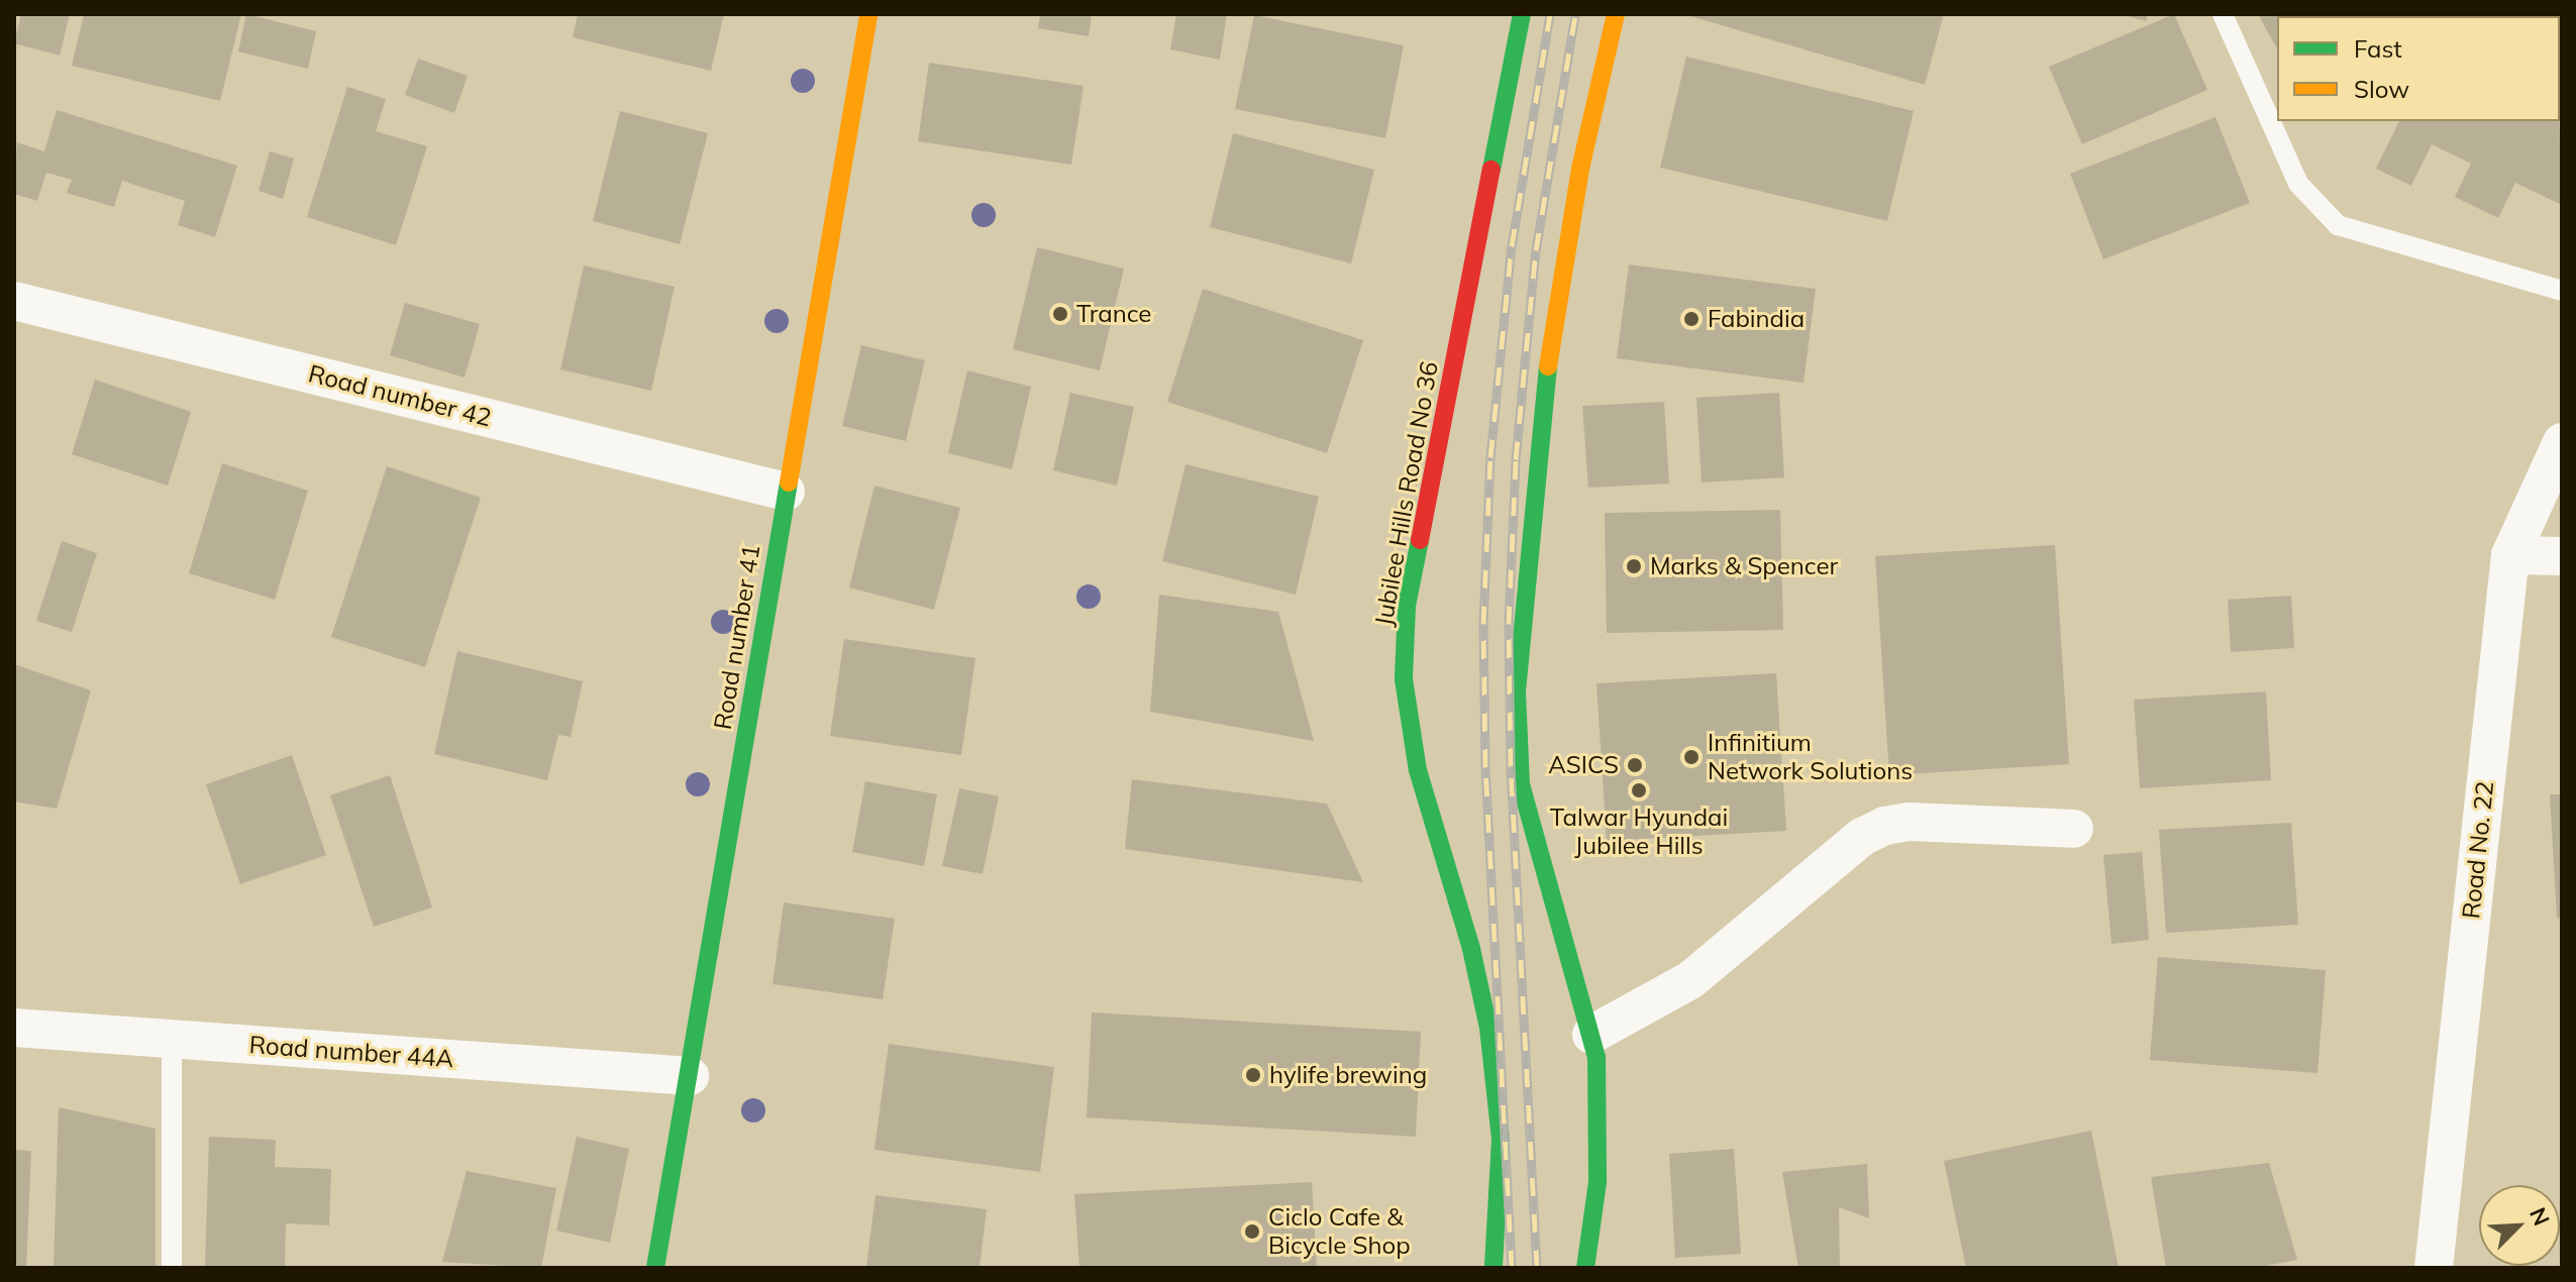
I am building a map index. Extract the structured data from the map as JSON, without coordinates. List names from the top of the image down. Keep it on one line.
{"streets":{"main road":["Jubilee Hills Road No 36","Road number 41"],"street":["Road number 42","Road No. 22","Road number 44A"]},"crossings":[["Road number 42","Road number 41"],["Road number 41","Road number 44A"]],"places":["Trance","Fabindia","Marks & Spencer","Infinitium Network Solutions","ASICS","Talwar Hyundai Jubilee Hills","hylife brewing","Ciclo Cafe & Bicycle Shop"],"legend":["Fast","Slow"],"north":"top right"}
